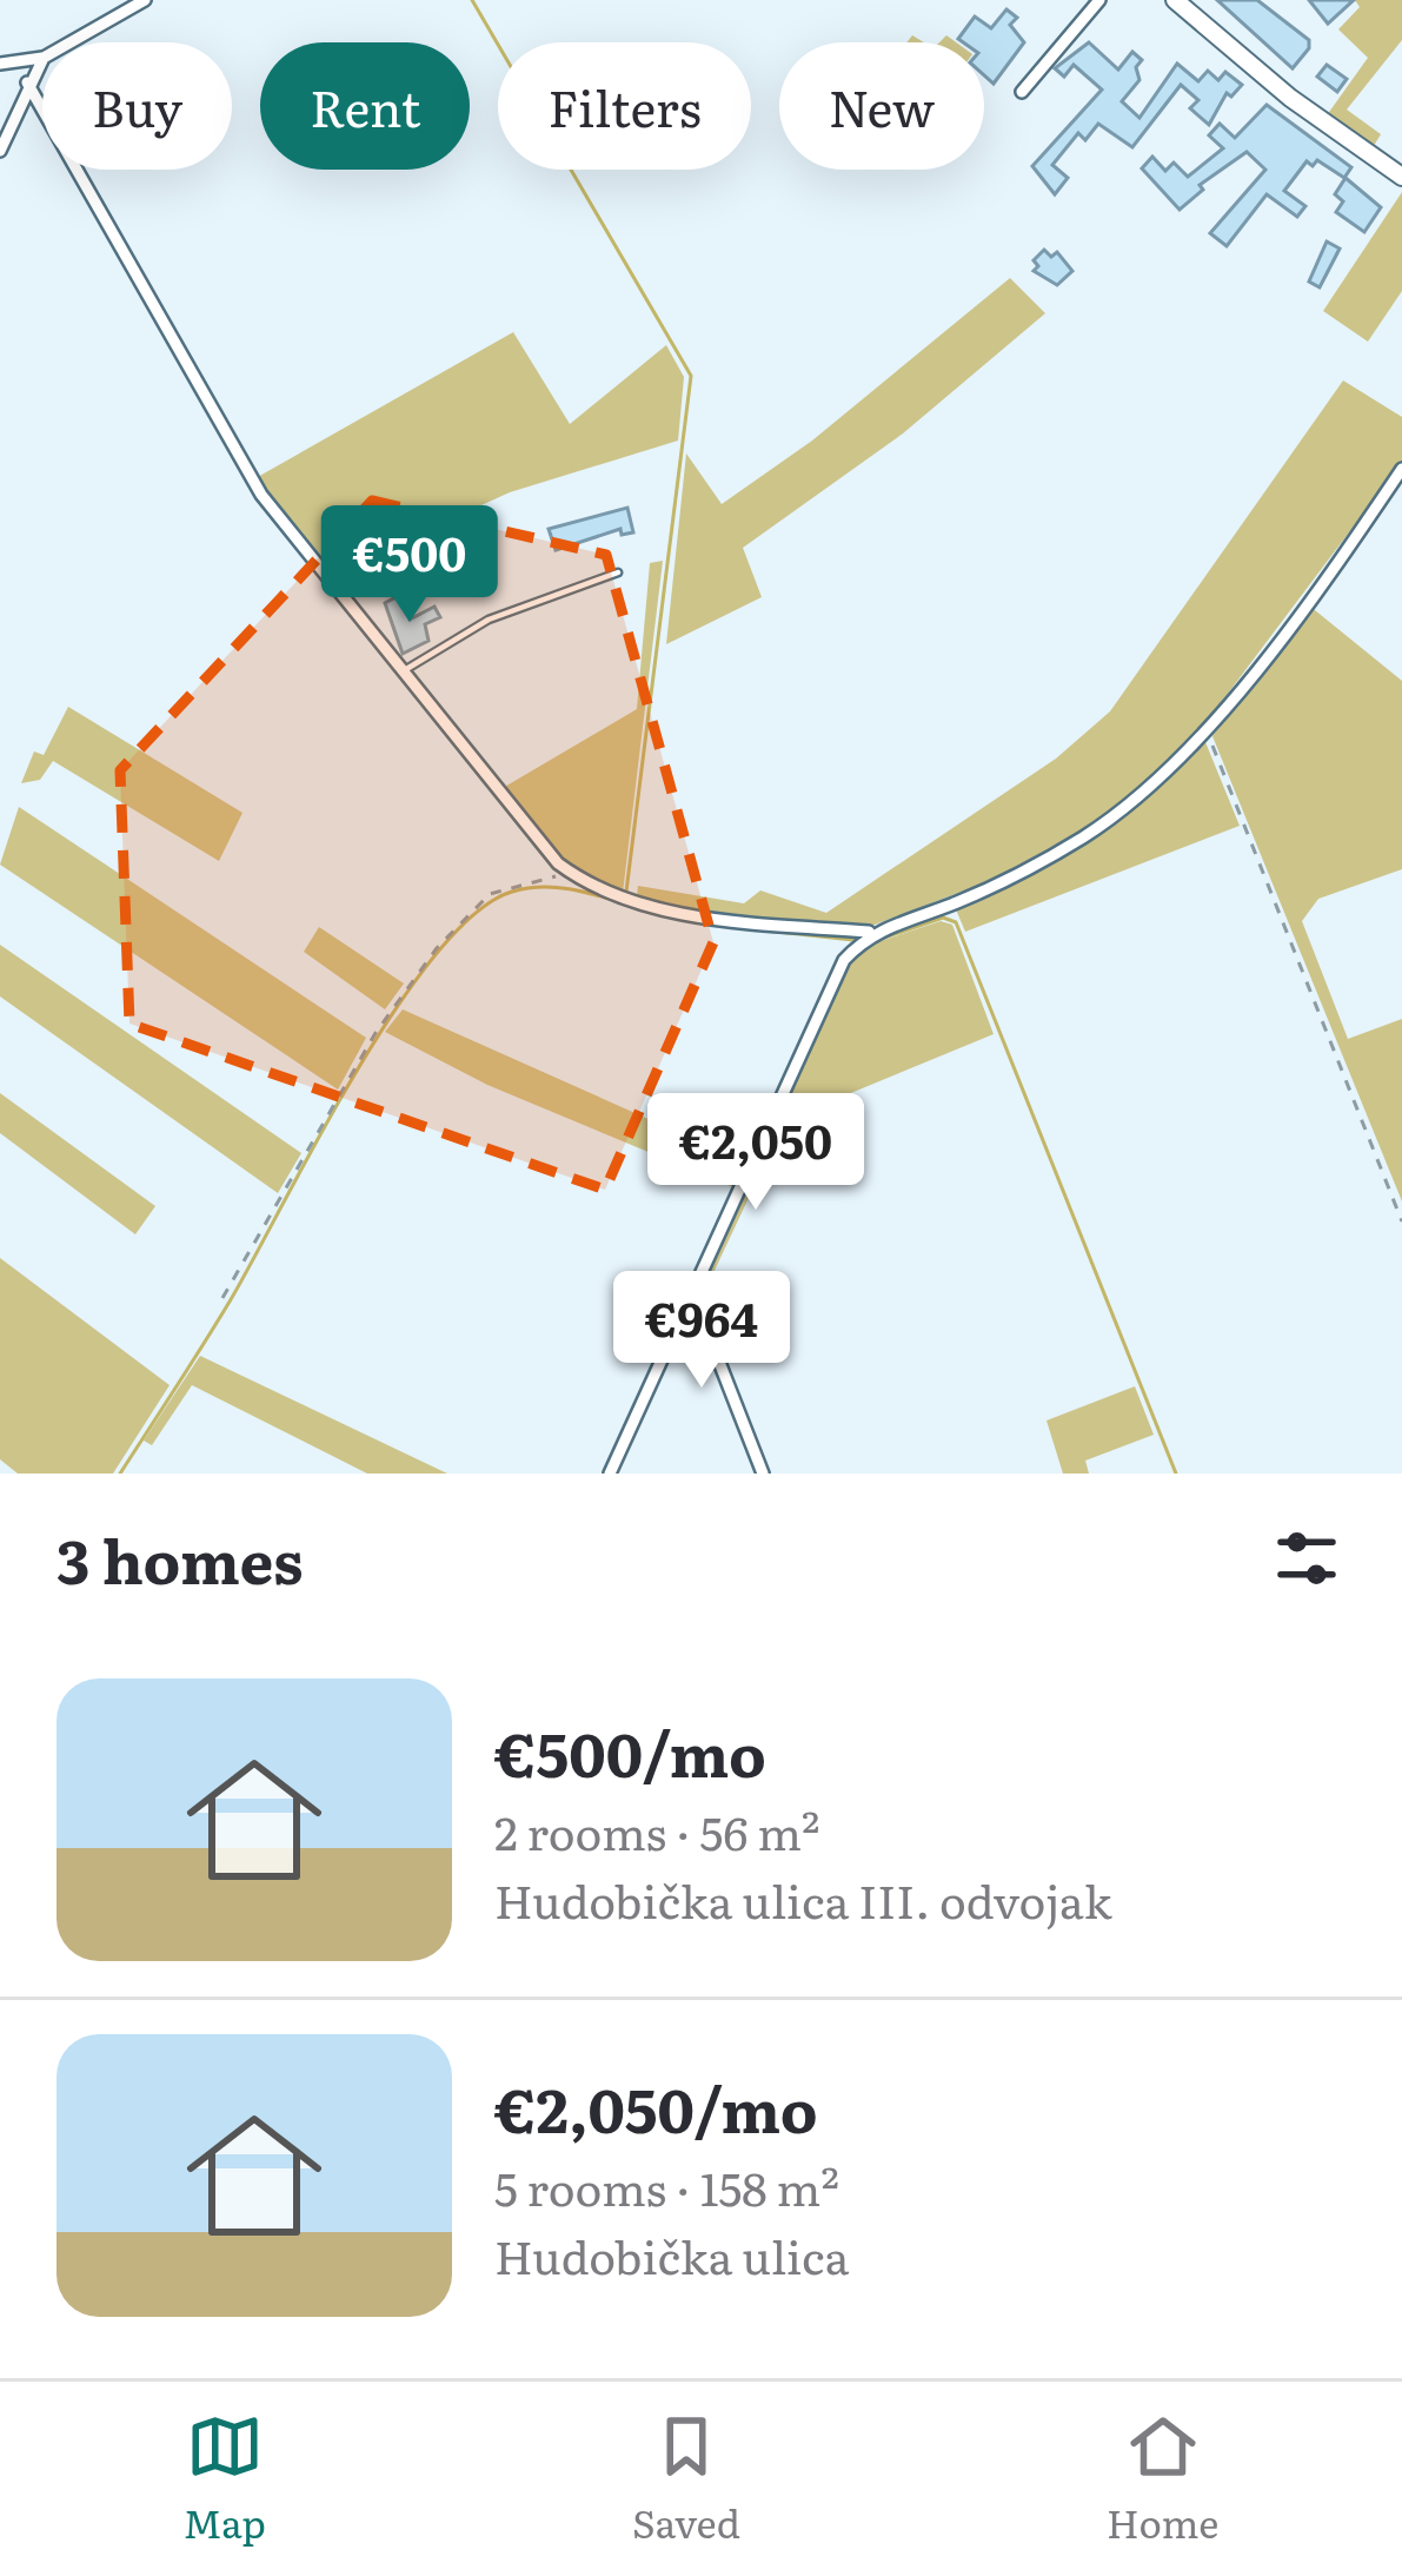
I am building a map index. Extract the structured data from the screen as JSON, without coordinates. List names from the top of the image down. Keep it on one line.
{"page":{"chip":["Buy","Rent","Filters","New"],"price":["€500","€2,050","€964"],"heading":"3 homes","list":[{"name":"€500/mo","note":"2 rooms · 56 m² · Hudobička ulica III. odvojak"},{"name":"€2,050/mo","note":"5 rooms · 158 m² · Hudobička ulica"}],"tabs":["Map","Saved","Home"]}}
